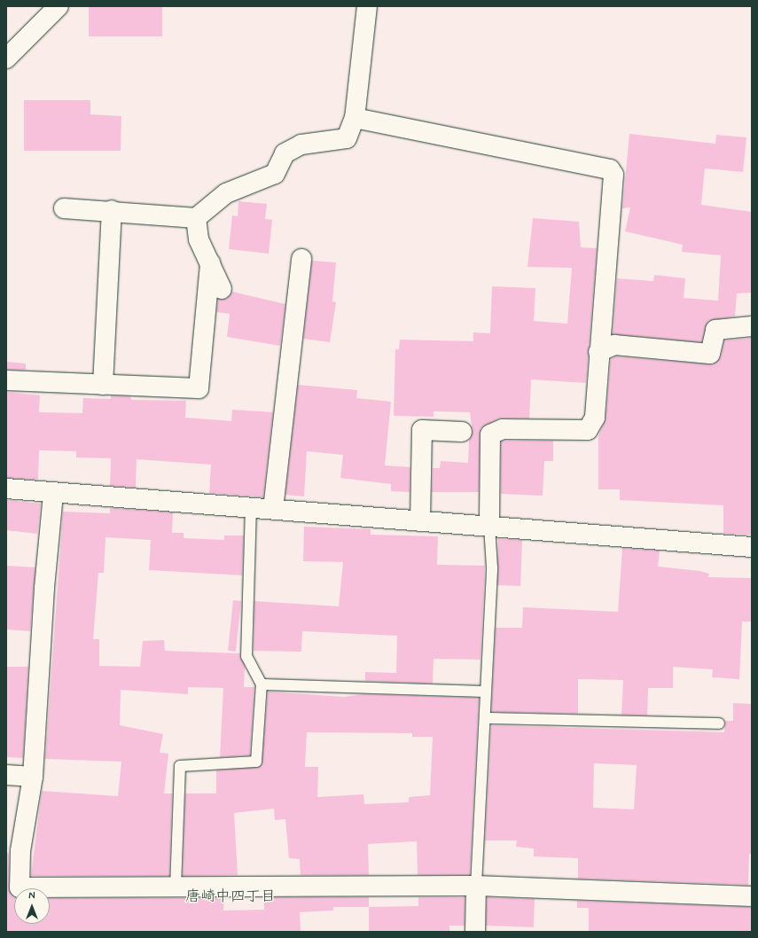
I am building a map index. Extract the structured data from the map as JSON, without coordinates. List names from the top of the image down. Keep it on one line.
{"districts":["唐崎中四丁目"],"north":"top"}
